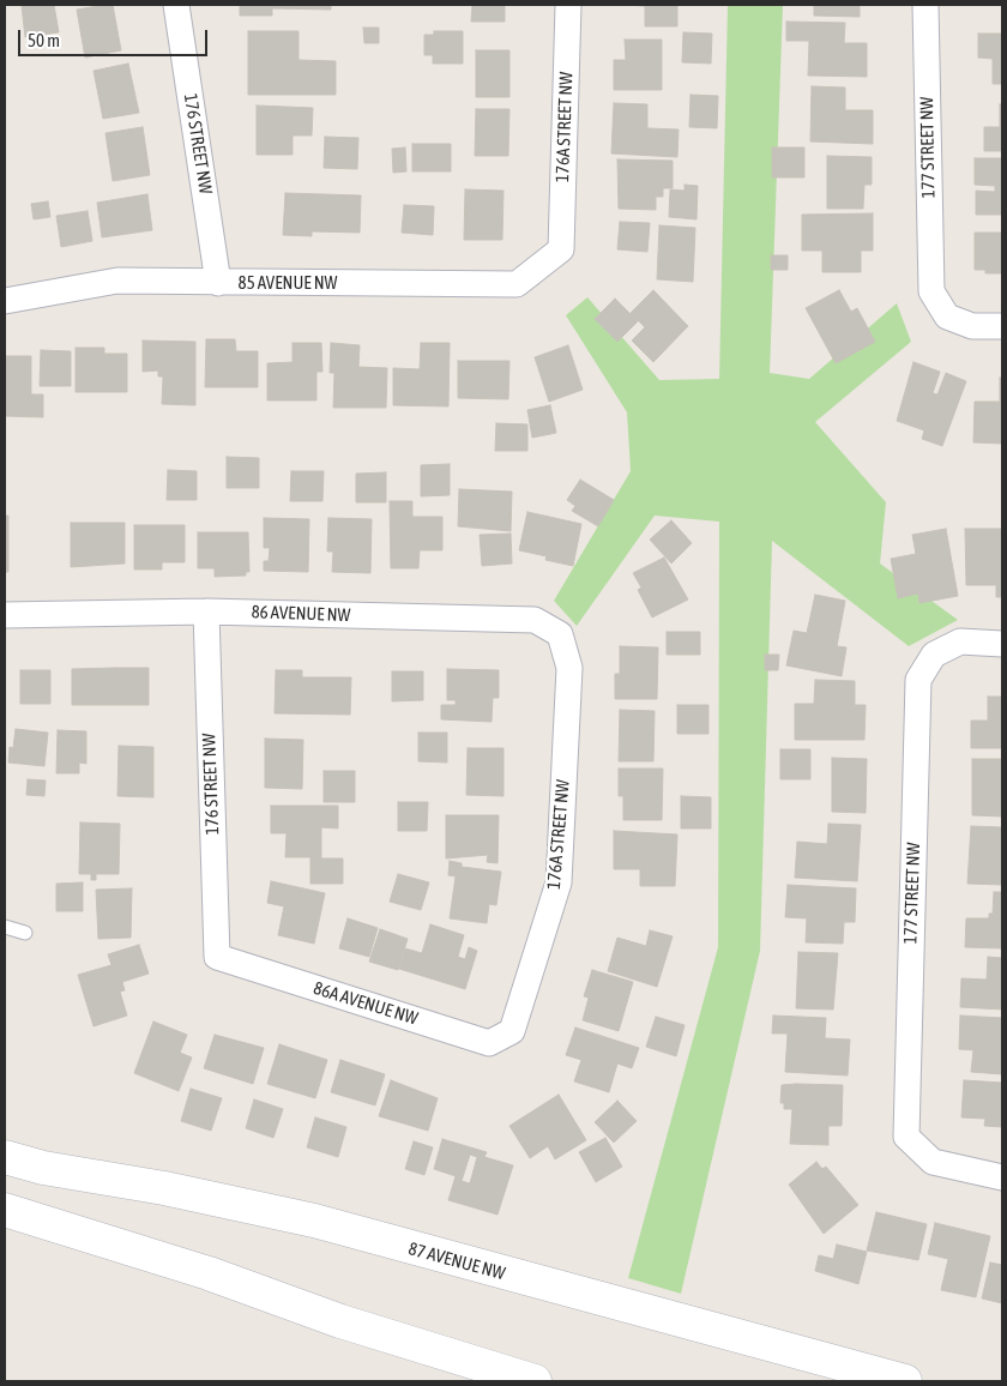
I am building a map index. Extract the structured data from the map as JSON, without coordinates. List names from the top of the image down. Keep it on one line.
{"streets":{"main road":["87 AVENUE NW"],"street":["176A STREET NW","176 STREET NW","177 STREET NW","85 AVENUE NW","86 AVENUE NW","86A AVENUE NW"]},"crossings":[["176A STREET NW","85 AVENUE NW"],["176A STREET NW","86 AVENUE NW"],["176A STREET NW","86A AVENUE NW"],["176 STREET NW","85 AVENUE NW"],["176 STREET NW","86 AVENUE NW"],["176 STREET NW","86A AVENUE NW"]],"scale_bar":"50 m"}
